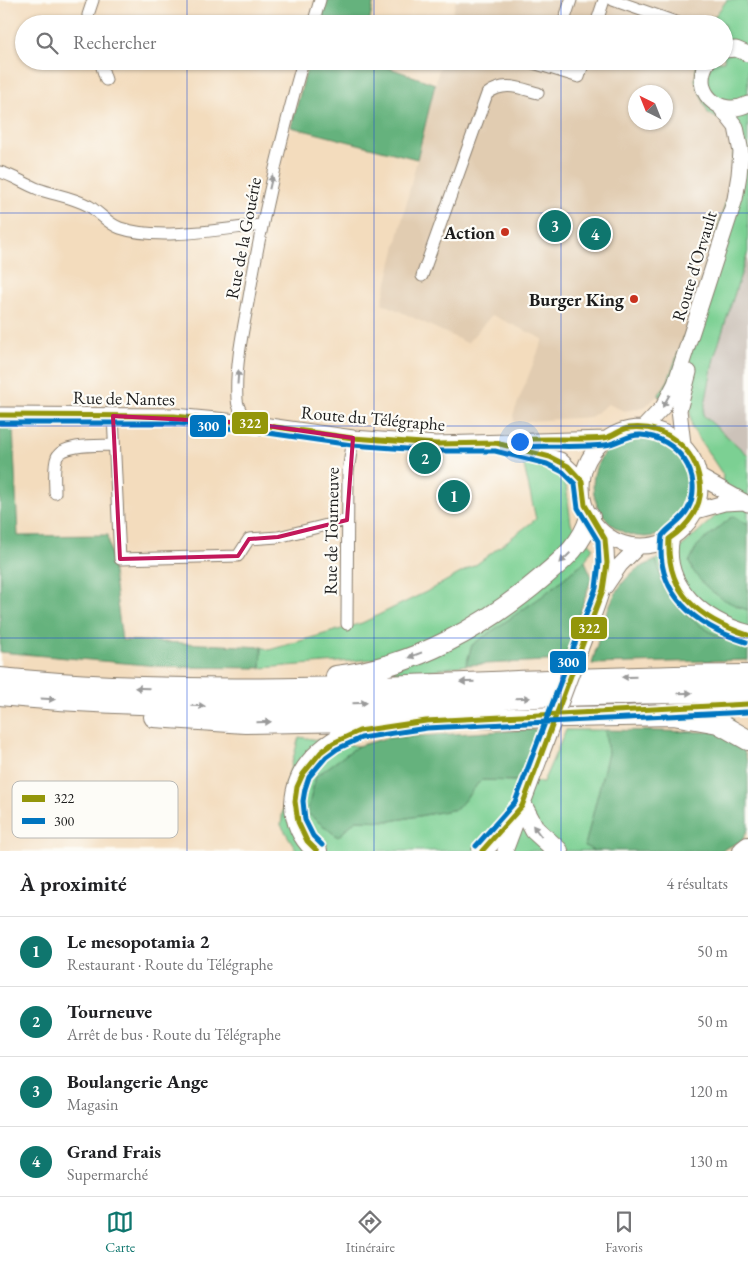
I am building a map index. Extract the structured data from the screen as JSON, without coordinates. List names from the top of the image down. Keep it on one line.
{"streets":{"street":["Rue de la Gouérie","Route d'Orvault","Rue de Nantes","Route du Télégraphe","Rue de Tourneuve"]},"crossings":[["Rue de la Gouérie","Rue de Nantes"],["Rue de la Gouérie","Route du Télégraphe"],["Route d'Orvault","Route du Télégraphe"],["Rue de Nantes","Route du Télégraphe"],["Route du Télégraphe","Rue de Tourneuve"]],"one_way":["Rue de la Gouérie"],"places":["Action","Burger King"],"lines":["transit line 322","transit line 300"],"legend":["322","300"],"north":"top left","page":{"search":"Rechercher","pins":["3","4","2","1"],"heading":["À proximité","4 résultats"],"list":[{"mark":"1","name":"Le mesopotamia 2","note":"Restaurant · Route du Télégraphe","value":"50 m"},{"mark":"2","name":"Tourneuve","note":"Arrêt de bus · Route du Télégraphe","value":"50 m"},{"mark":"3","name":"Boulangerie Ange","note":"Magasin","value":"120 m"},{"mark":"4","name":"Grand Frais","note":"Supermarché","value":"130 m"}],"nav":["Carte","Itinéraire","Favoris"]}}
